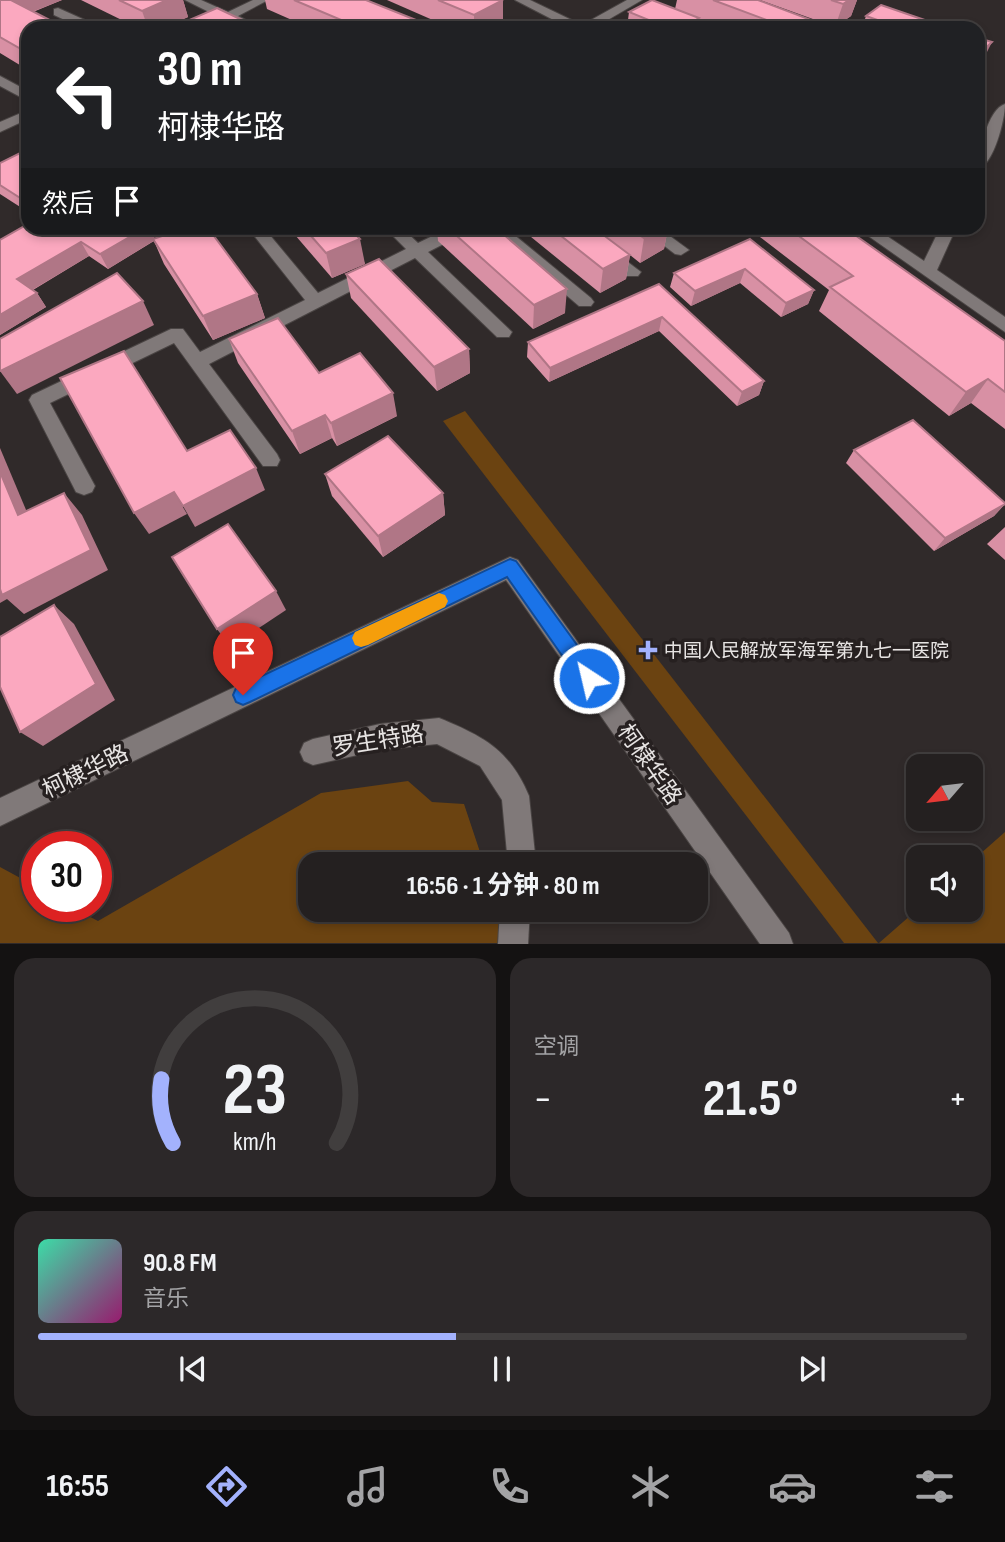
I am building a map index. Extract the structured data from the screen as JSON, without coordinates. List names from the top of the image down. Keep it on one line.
{"streets":{"street":["罗生特路","柯棣华路"]},"places":{"health":["中国人民解放军海军第九七一医院"]},"north":"bottom left","page":{"turn":["30 m","柯棣华路"],"then":"然后","limit":"30","trip":"16:56 · 1 分钟 · 80 m","tile":"空调","heat":["−","21.5°","+"],"song":["90.8 FM","音乐"],"tabs":"16:55","gauge":["23","km/h"]}}
